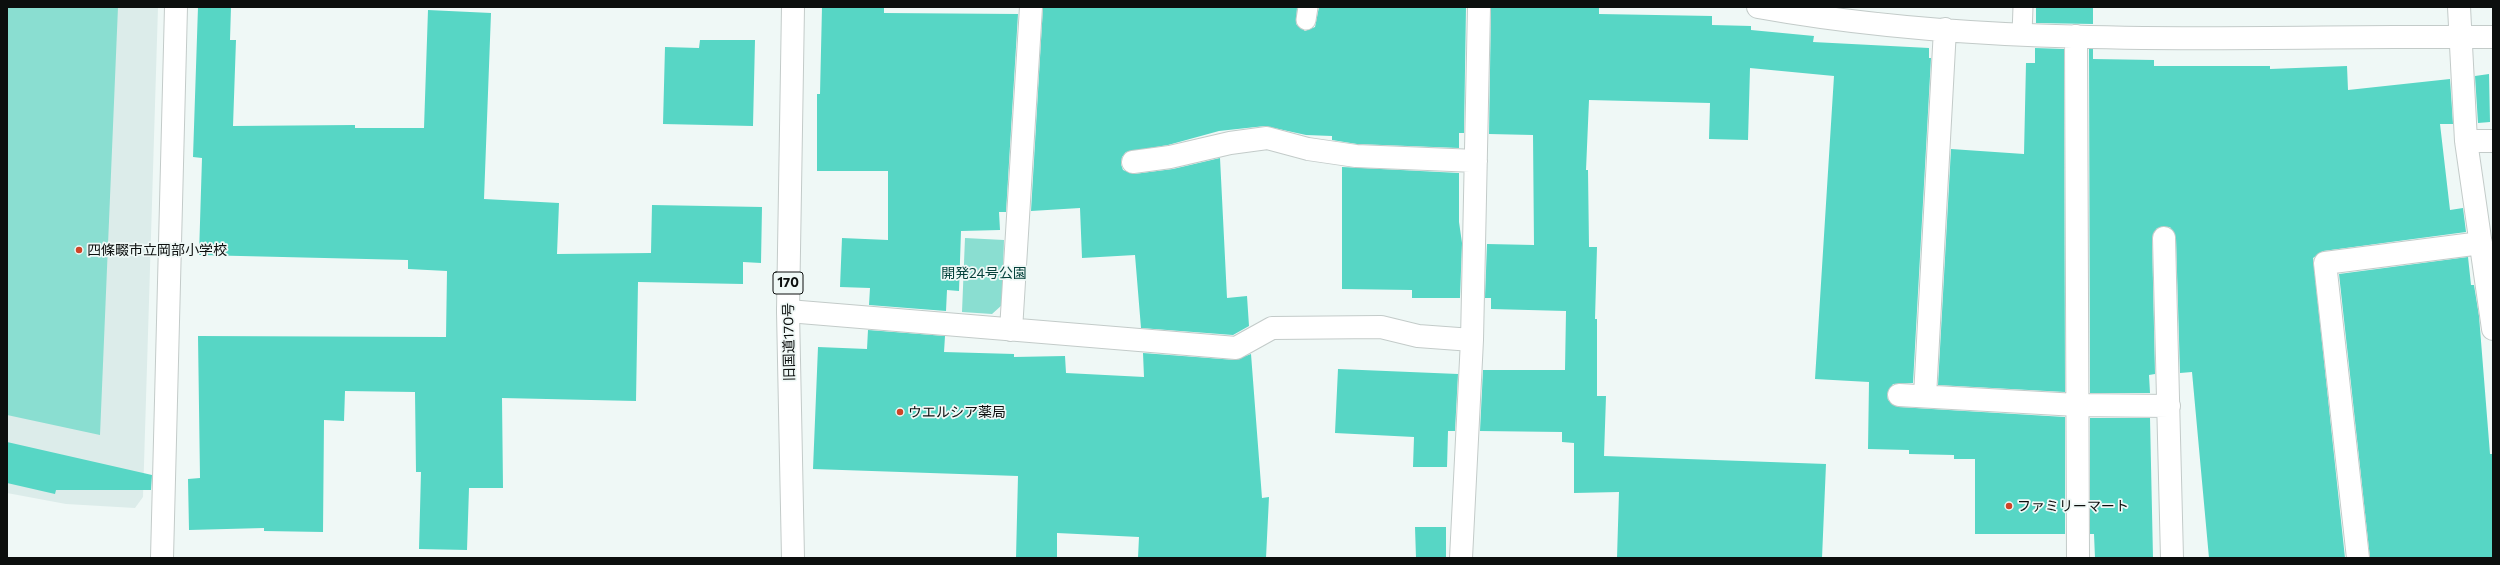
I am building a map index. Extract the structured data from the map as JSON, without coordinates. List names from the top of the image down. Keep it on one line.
{"streets":{"main road":["170","旧国道170号"]},"parks":["開発24号公園"],"places":["四條畷市立岡部小学校","ウエルシア薬局","ファミリーマート"]}
